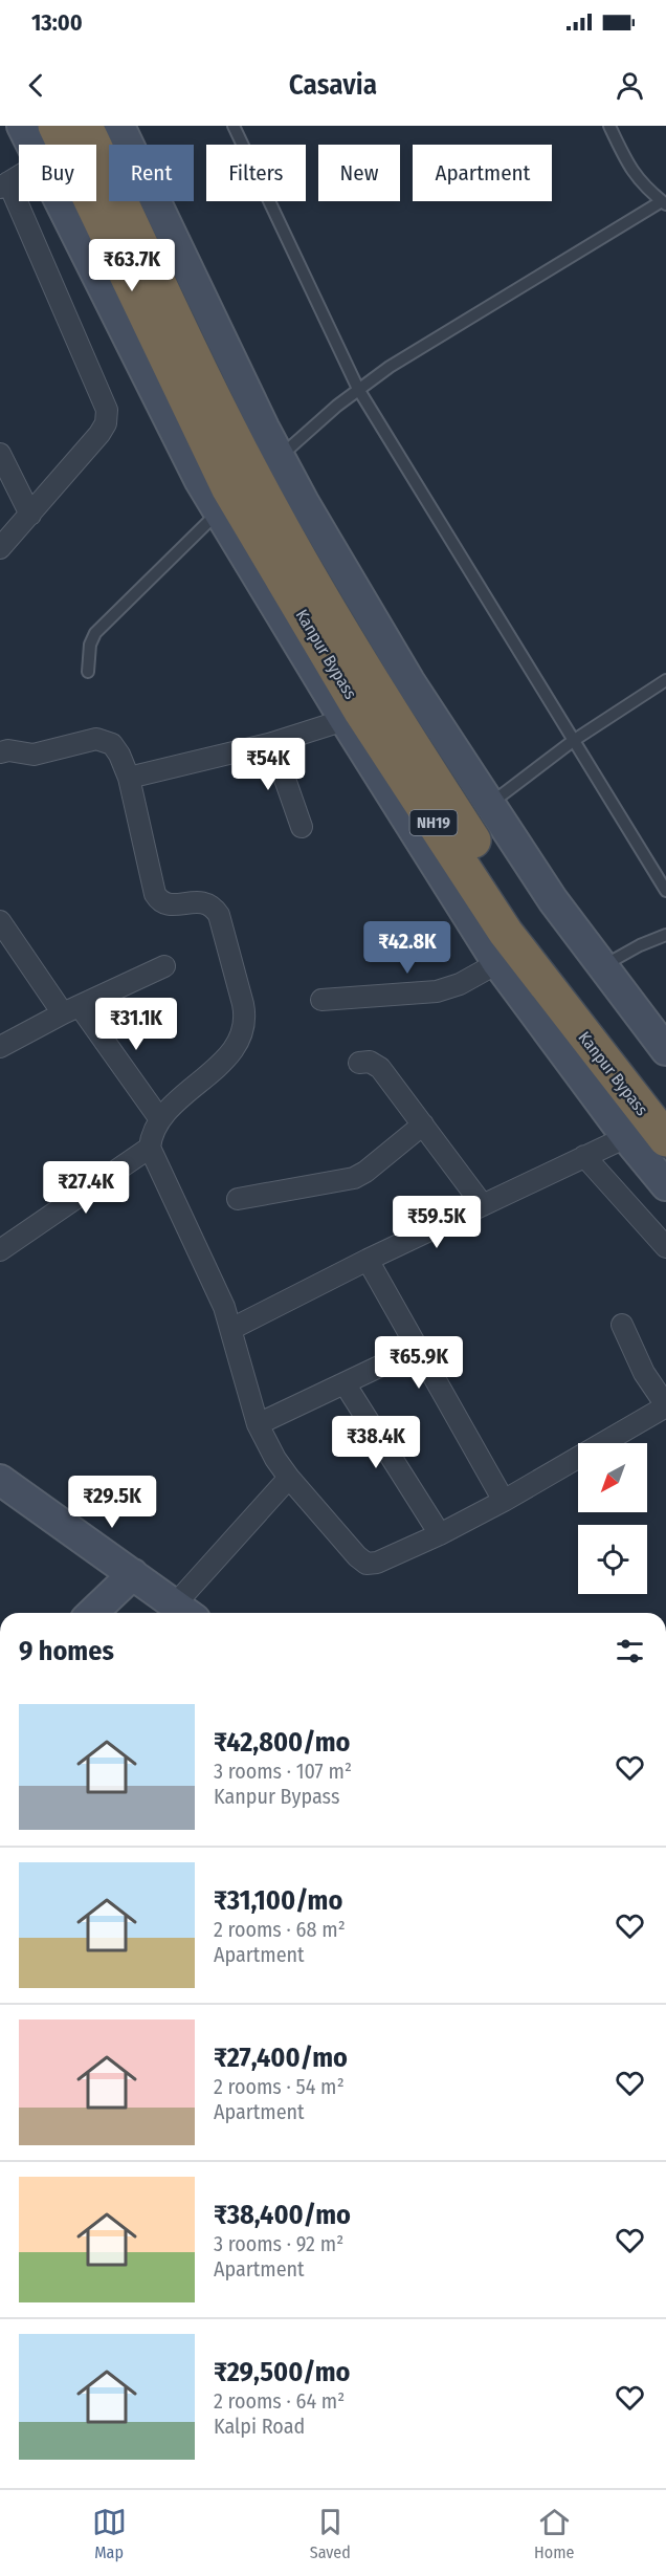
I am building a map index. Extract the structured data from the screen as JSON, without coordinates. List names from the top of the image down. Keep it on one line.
{"streets":{"highway":["Kanpur Bypass","NH19"]},"north":"bottom left","page":{"status":"13:00","header":"Casavia","chip":["Buy","Rent","Filters","New","Apartment"],"price":["₹63.7K","₹54K","₹42.8K","₹31.1K","₹27.4K","₹59.5K","₹65.9K","₹38.4K","₹29.5K"],"heading":"9 homes","list":[{"name":"₹42,800/mo","note":"3 rooms · 107 m² · Kanpur Bypass"},{"name":"₹31,100/mo","note":"2 rooms · 68 m² · Apartment"},{"name":"₹27,400/mo","note":"2 rooms · 54 m² · Apartment"},{"name":"₹38,400/mo","note":"3 rooms · 92 m² · Apartment"},{"name":"₹29,500/mo","note":"2 rooms · 64 m² · Kalpi Road"}],"tabs":["Map","Saved","Home"]}}
